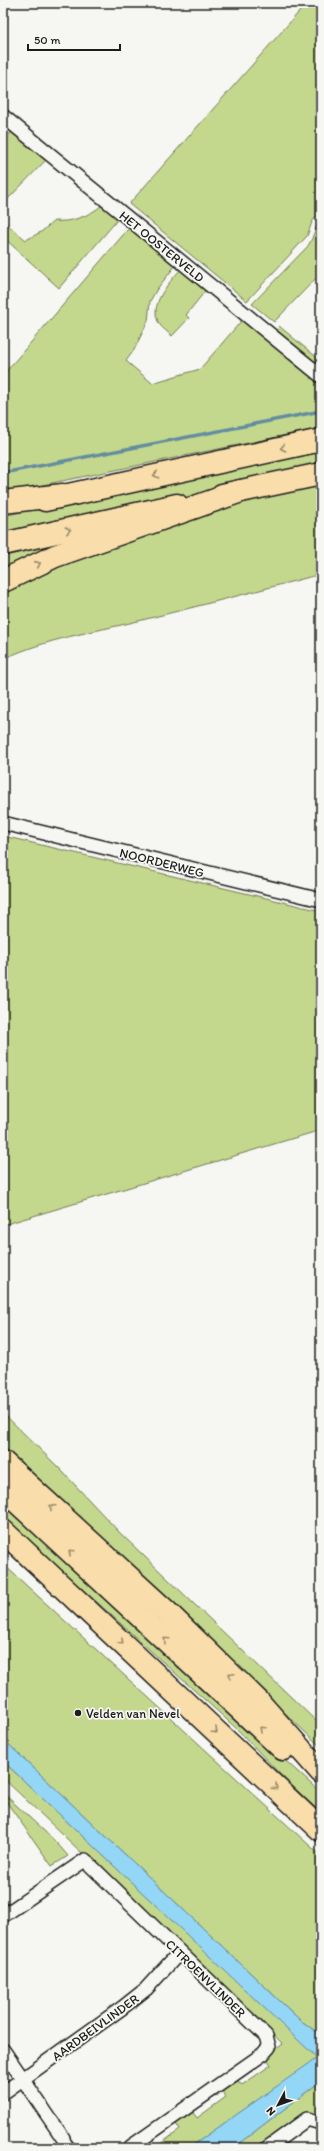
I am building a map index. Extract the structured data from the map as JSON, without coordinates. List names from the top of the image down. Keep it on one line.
{"streets":{"street":["HET OOSTERVELD","NOORDERWEG","CITROENVLINDER","AARDBEIVLINDER"]},"crossings":[["CITROENVLINDER","AARDBEIVLINDER"]],"places":["Velden van Nevel"],"scale_bar":"50 m","north":"bottom left"}
